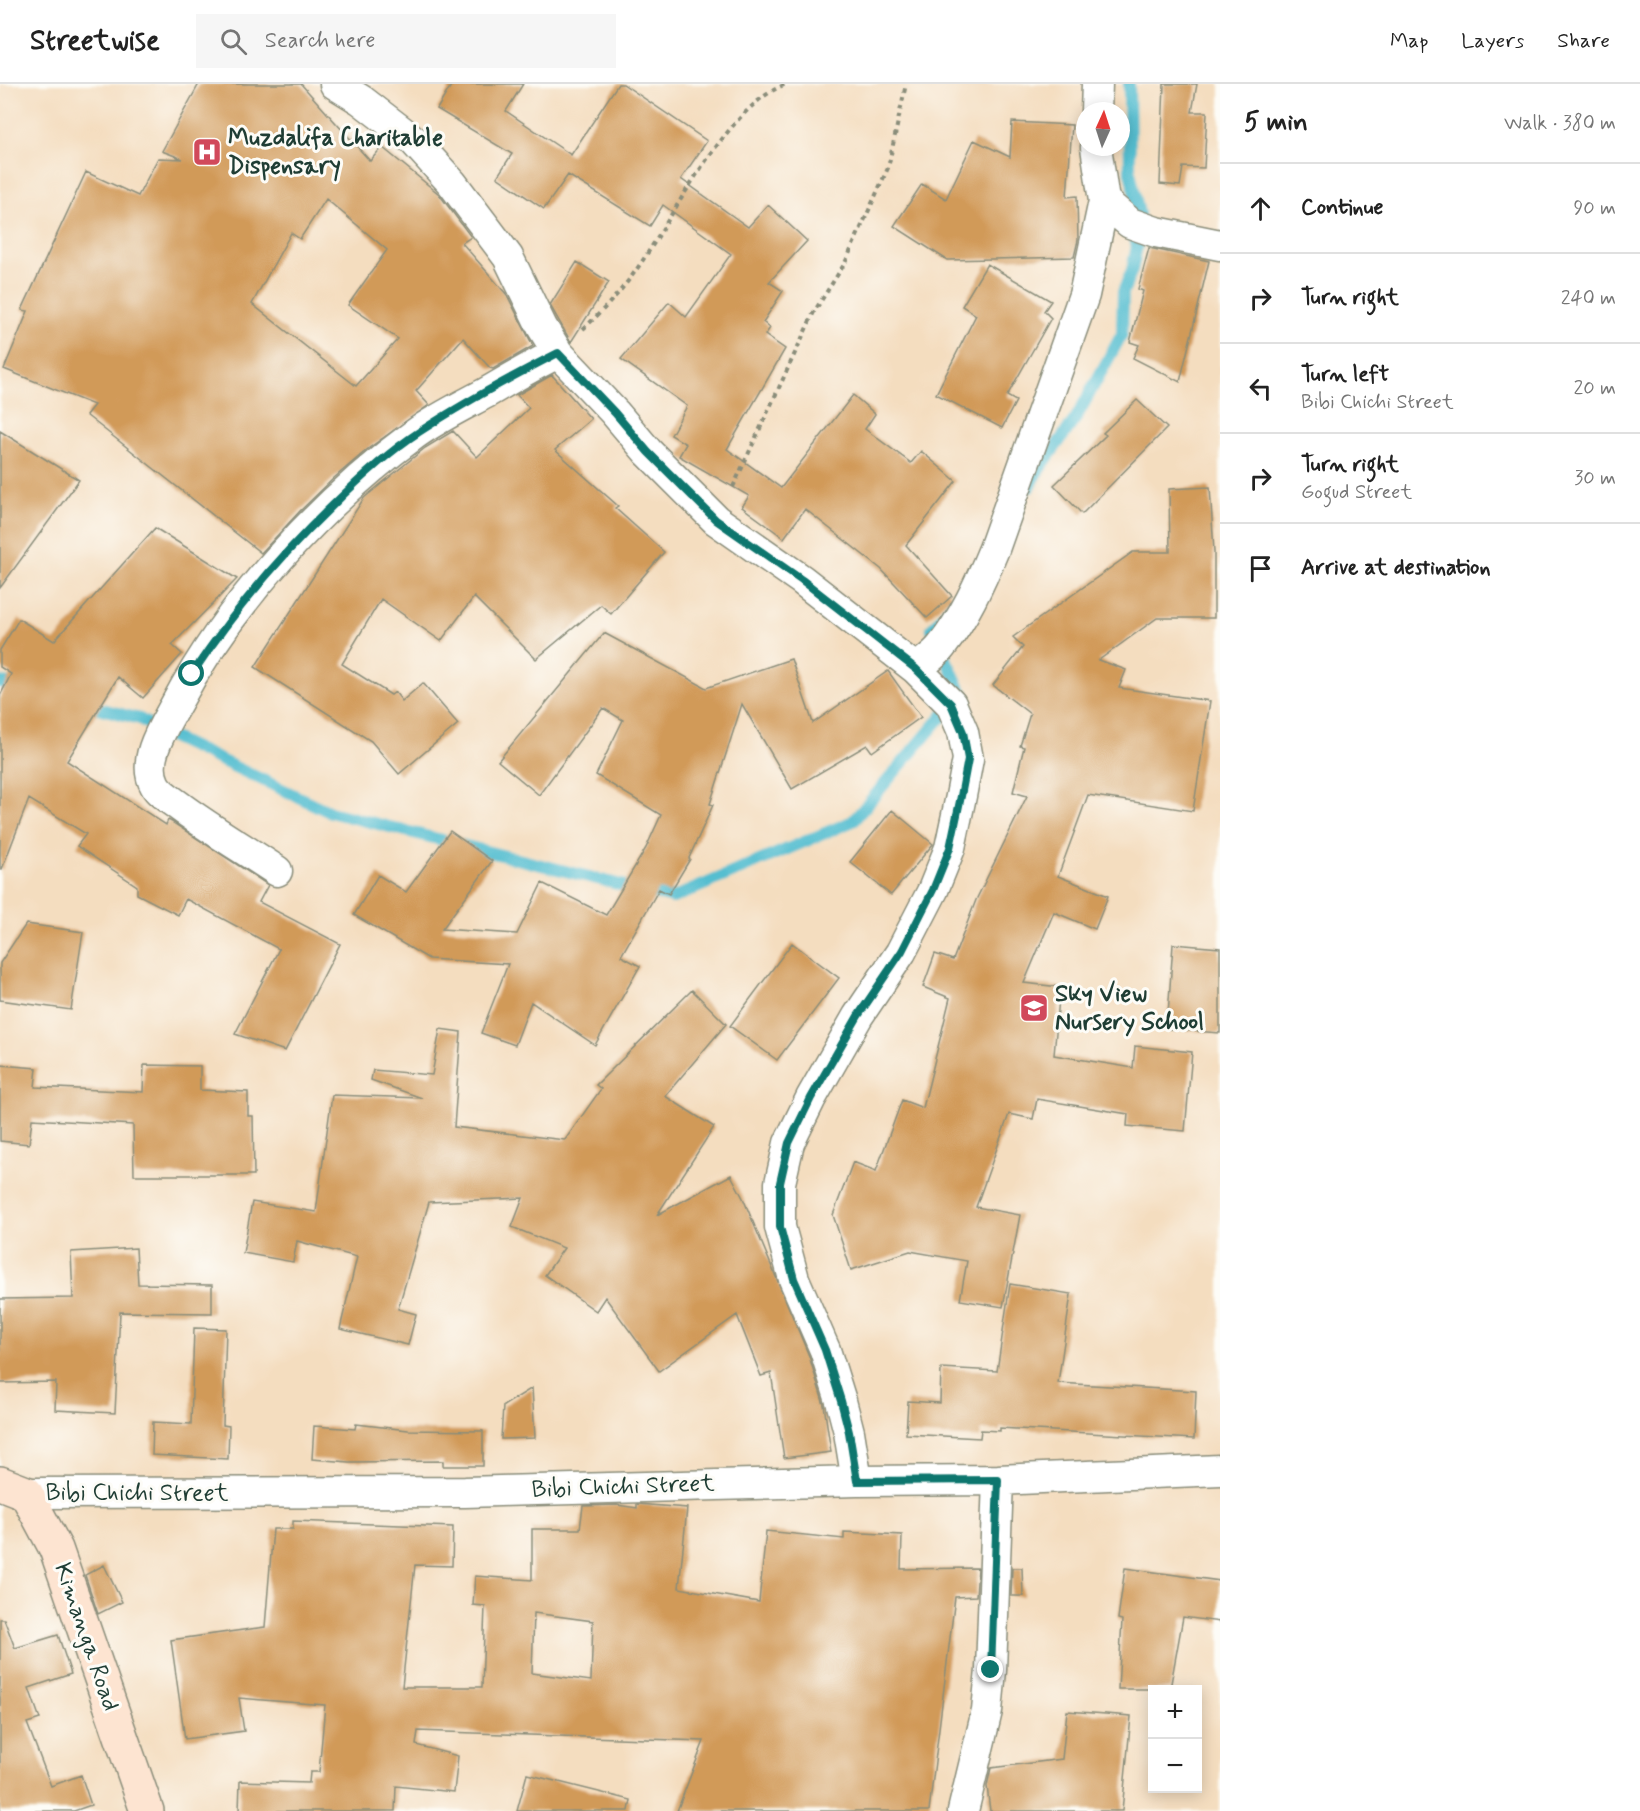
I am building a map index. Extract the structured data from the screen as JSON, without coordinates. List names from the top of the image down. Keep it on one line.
{"streets":{"street":["Bibi Chichi Street","Kimanga Road"]},"crossings":[["Bibi Chichi Street","Kimanga Road"]],"places":{"hospital":["Muzdalifa Charitable Dispensary"],"school or university":["Sky View Nursery School"]},"north":"top","page":{"header":"Streetwise","search":"Search here","nav":["Map","Layers","Share"],"heading":["5 min","Walk · 380 m"],"list":[["Continue","90 m"],["Turn right","240 m"],["Turn left","Bibi Chichi Street","20 m"],["Turn right","Gogud Street","30 m"],"Arrive at destination"],"map_buttons":["+","−"]}}
